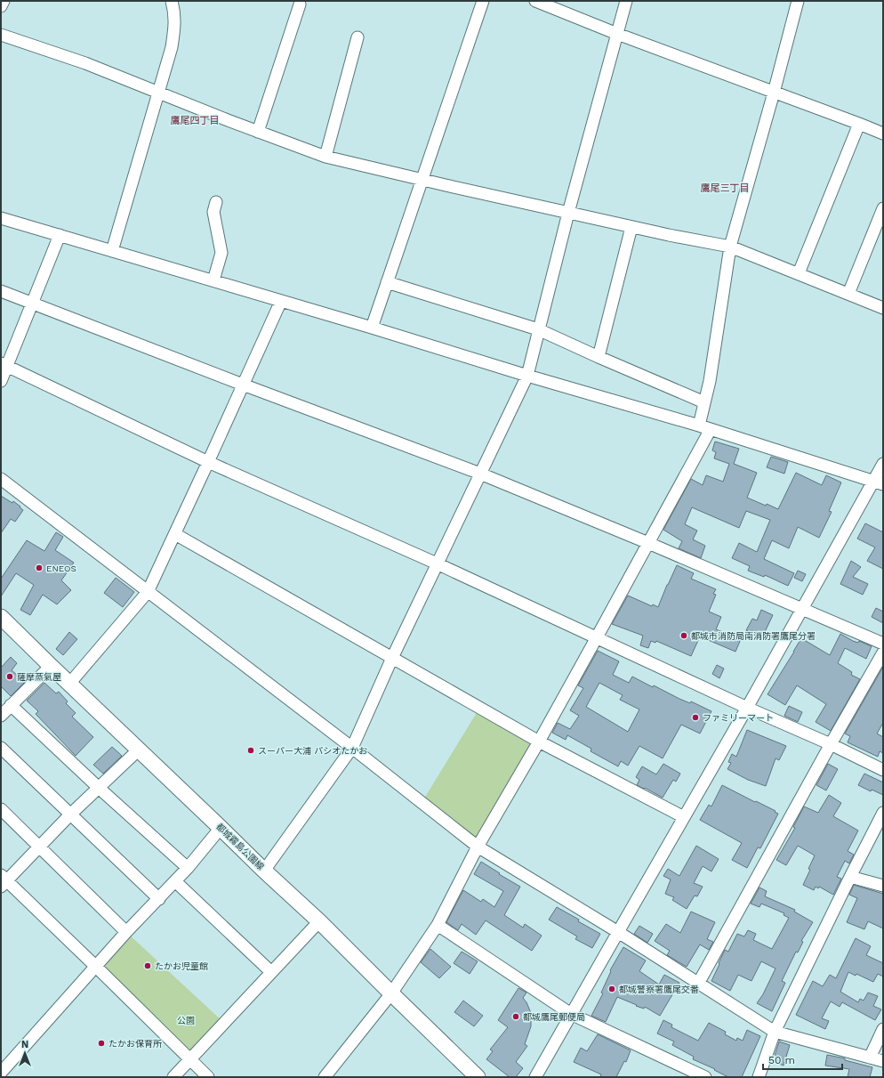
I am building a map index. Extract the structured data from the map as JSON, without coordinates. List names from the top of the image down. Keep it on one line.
{"streets":{"main road":["都城霧島公園線"]},"districts":["鷹尾四丁目","鷹尾三丁目"],"parks":["公園"],"places":["ENEOS","都城市消防局南消防署鷹尾分署","薩摩蒸氣屋","ファミリーマート","スーパー大浦 パシオたかお","たかお児童館","都城警察署鷹尾交番","都城鷹尾郵便局","たかお保育所"],"scale_bar":"50 m","north":"top"}
